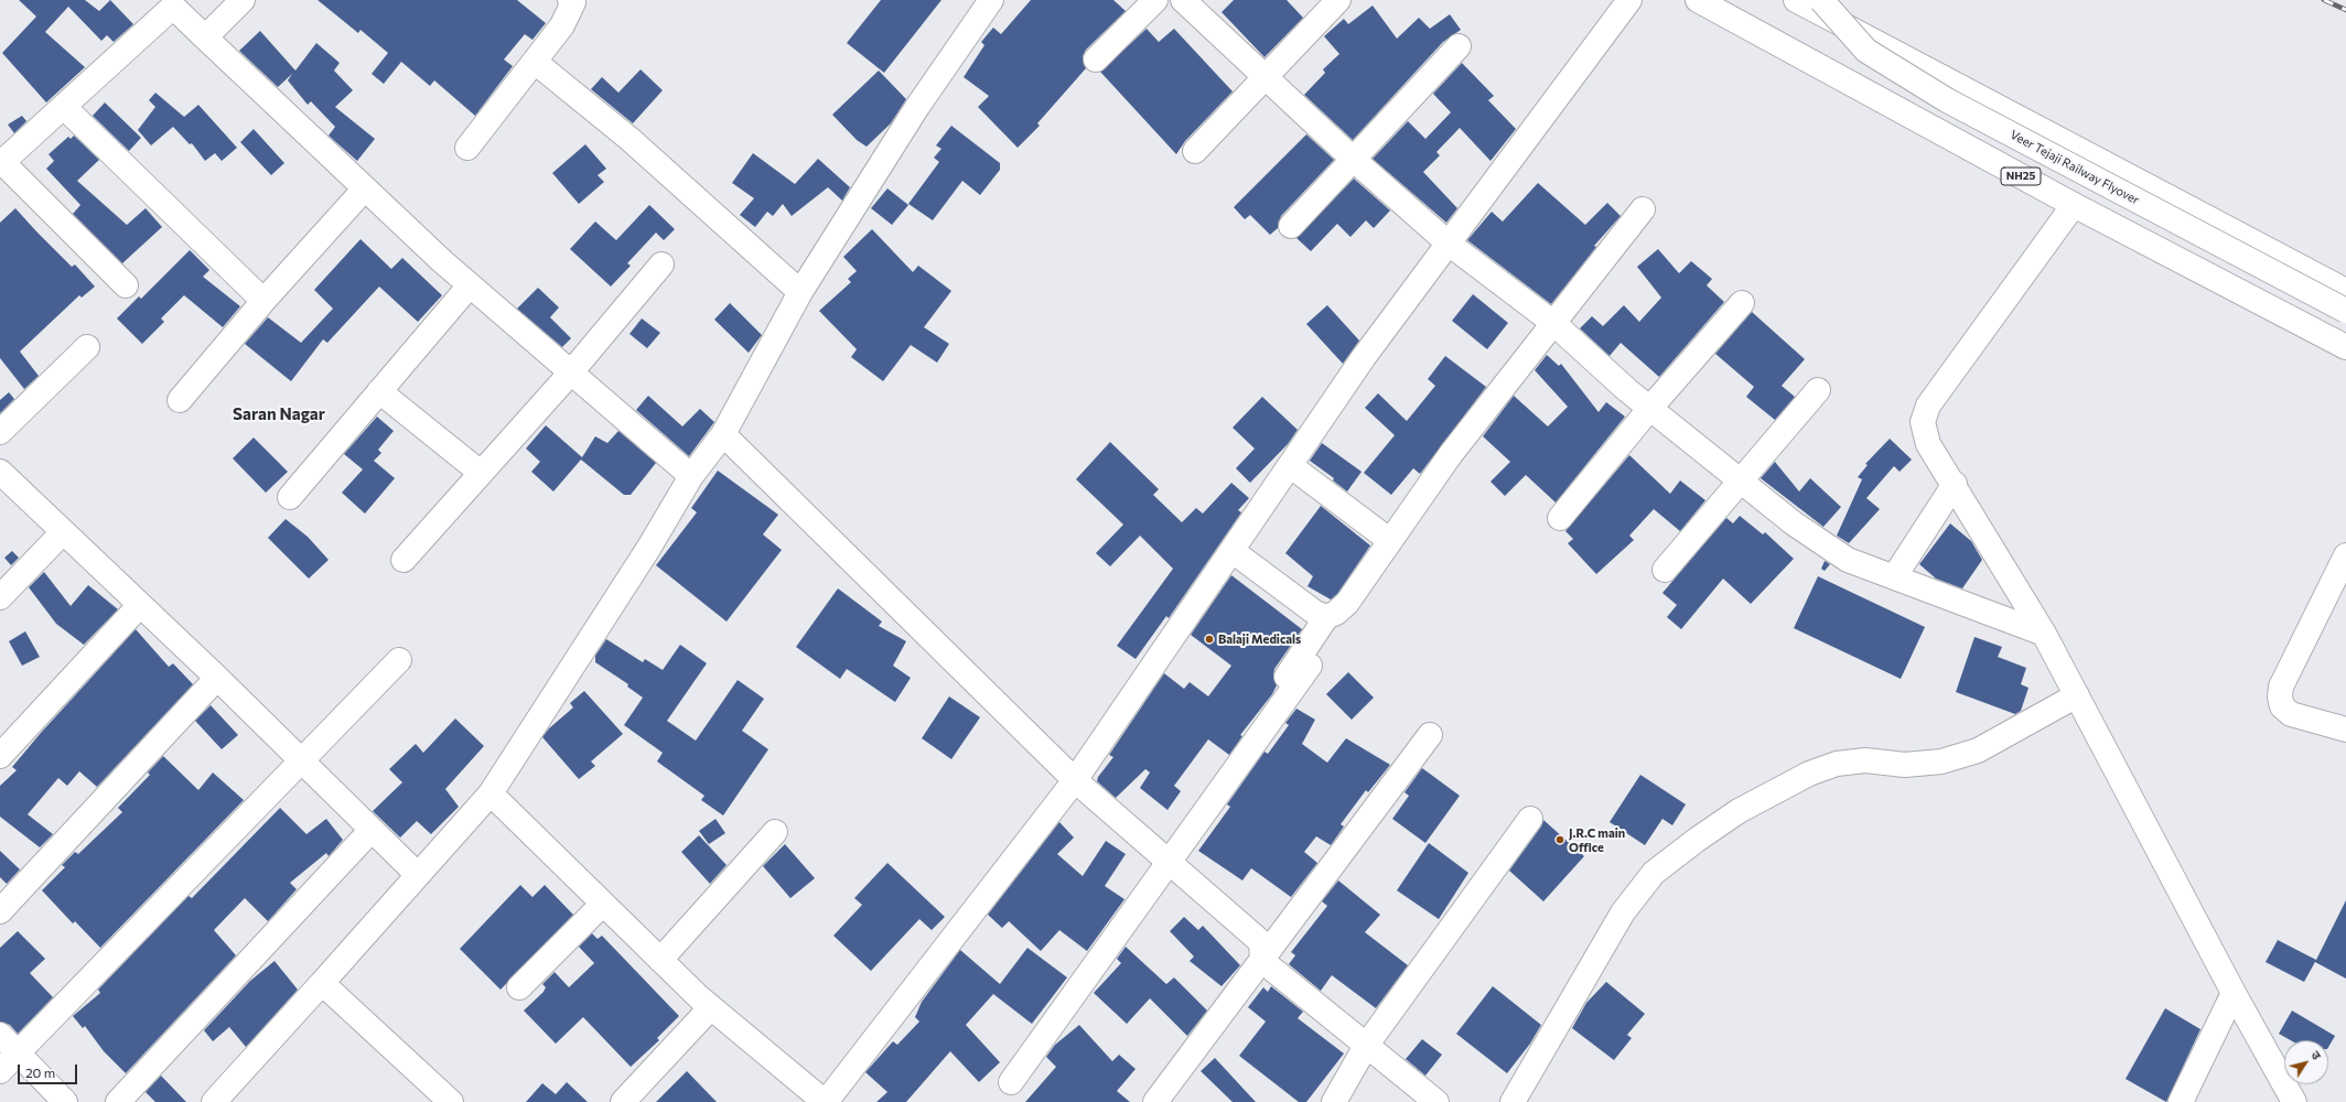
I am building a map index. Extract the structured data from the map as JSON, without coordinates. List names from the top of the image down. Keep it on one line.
{"streets":{"street":["Veer Tejaji Railway Flyover","NH25"]},"districts":["Saran Nagar"],"places":["Balaji Medicals","J.R.C main Office"],"scale_bar":"20 m","north":"top right"}
